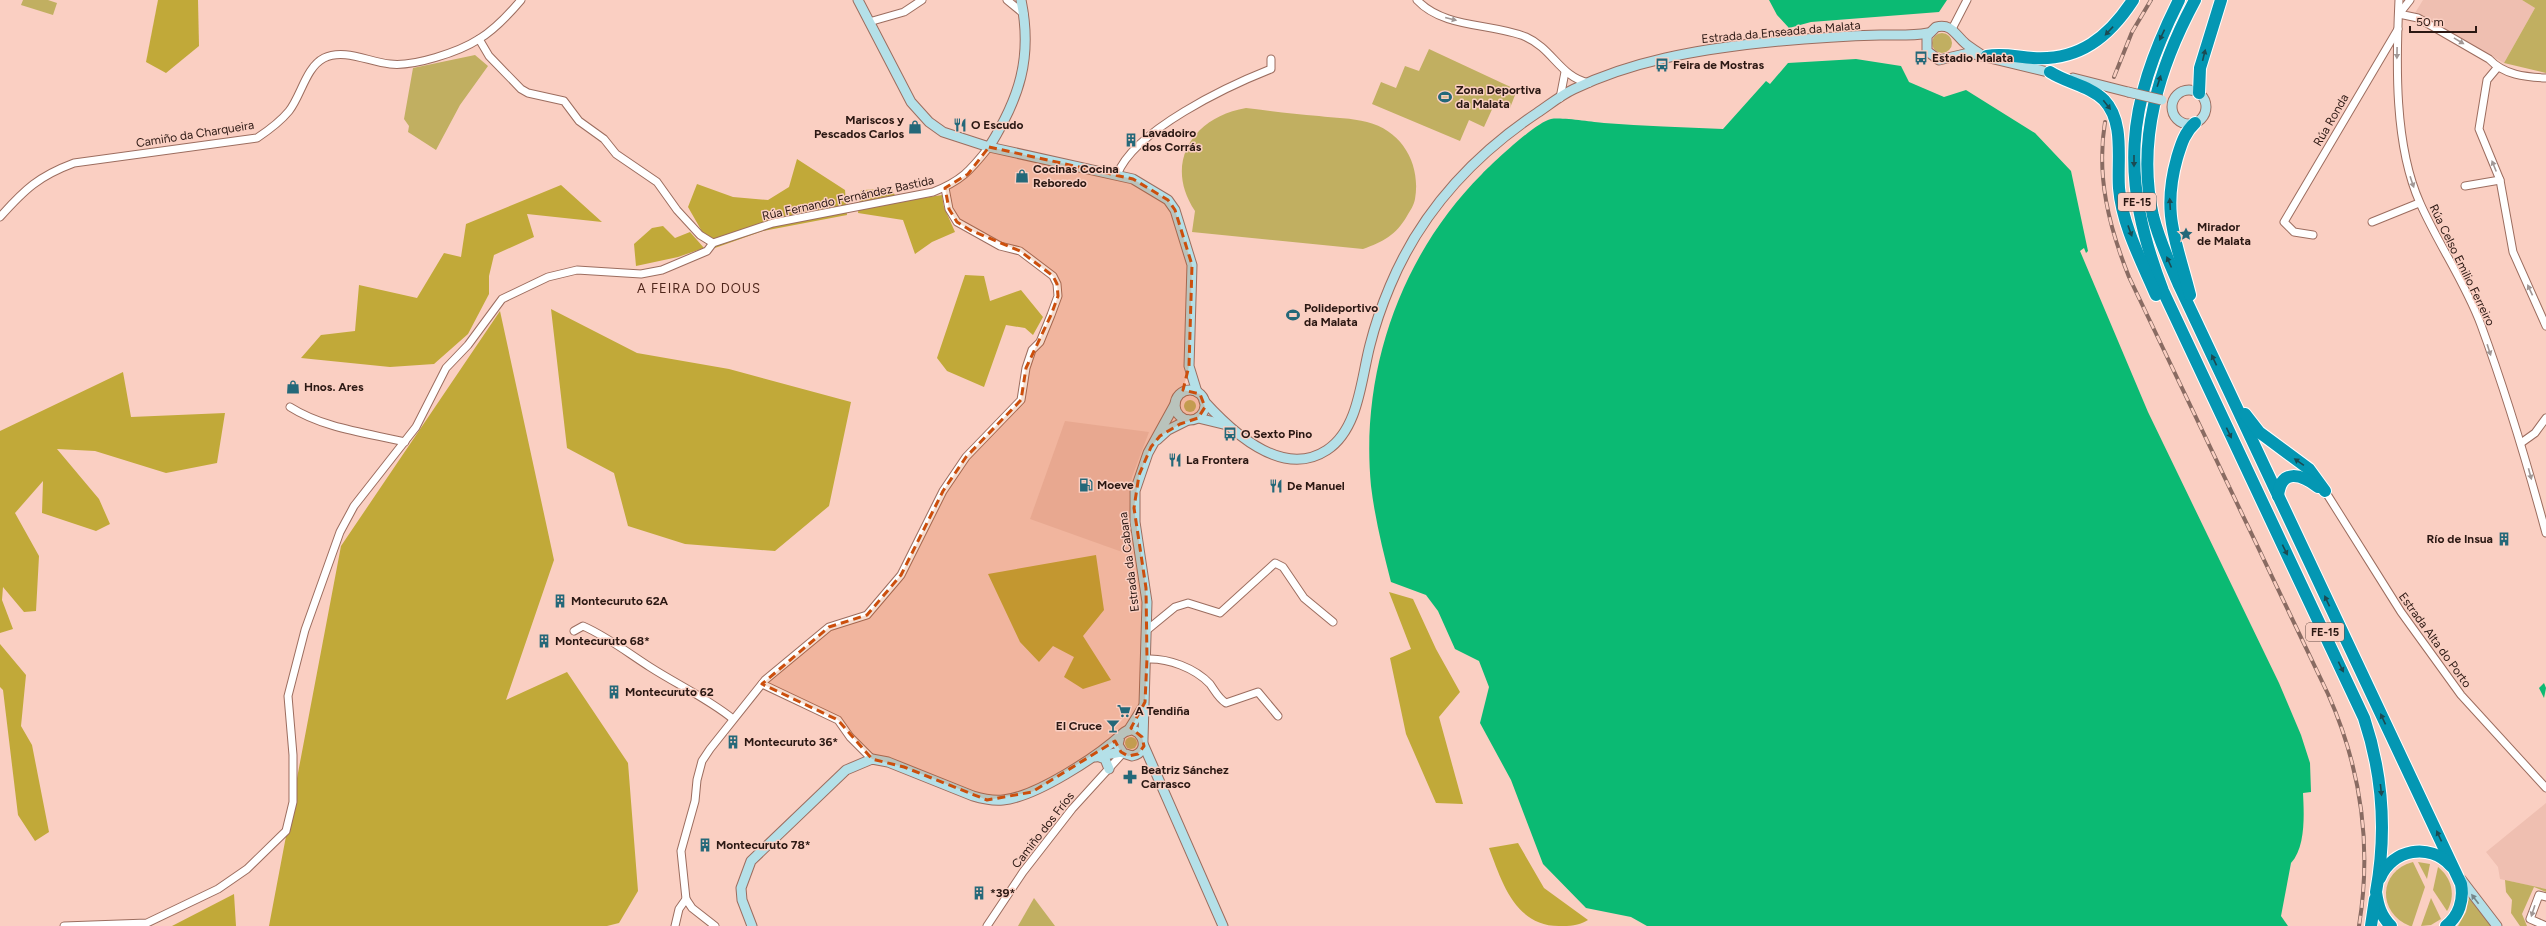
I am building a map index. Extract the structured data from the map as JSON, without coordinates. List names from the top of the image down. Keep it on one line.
{"streets":{"highway":["FE-15"],"main road":["Estrada da Enseada da Malata","Estrada da Cabana"],"street":["Rúa Ronda","Camiño da Charqueira","Rúa Fernando Fernández Bastida","Rúa Celso Emilio Ferreiro","Estrada Alta do Porto","Camiño dos Fríos"]},"crossings":[["Estrada da Enseada da Malata","Estrada da Cabana"],["Rúa Ronda","Rúa Celso Emilio Ferreiro"],["Estrada da Cabana","Camiño dos Fríos"]],"one_way":["Rúa Celso Emilio Ferreiro"],"districts":["A FEIRA DO DOUS"],"places":{"bus stop":["Estadio Malata","Feira de Mostras","O Sexto Pino"],"sports":["Zona Deportiva da Malata","Polideportivo da Malata"],"restaurant":["O Escudo","La Frontera","De Manuel"],"shop":["Mariscos y Pescados Carlos","Cocinas Cocina Reboredo","Hnos. Ares"],"building":["Lavadoiro dos Corrás","Río de Insua","Montecuruto 62A","Montecuruto 68*","Montecuruto 62","Montecuruto 36*","Montecuruto 78*","*39*"],"place":["Mirador de Malata"],"fuel station":["Moeve"],"supermarket":["A Tendiña"],"bar":["El Cruce"],"pharmacy":["Beatriz Sánchez Carrasco"]},"scale_bar":"50 m"}
